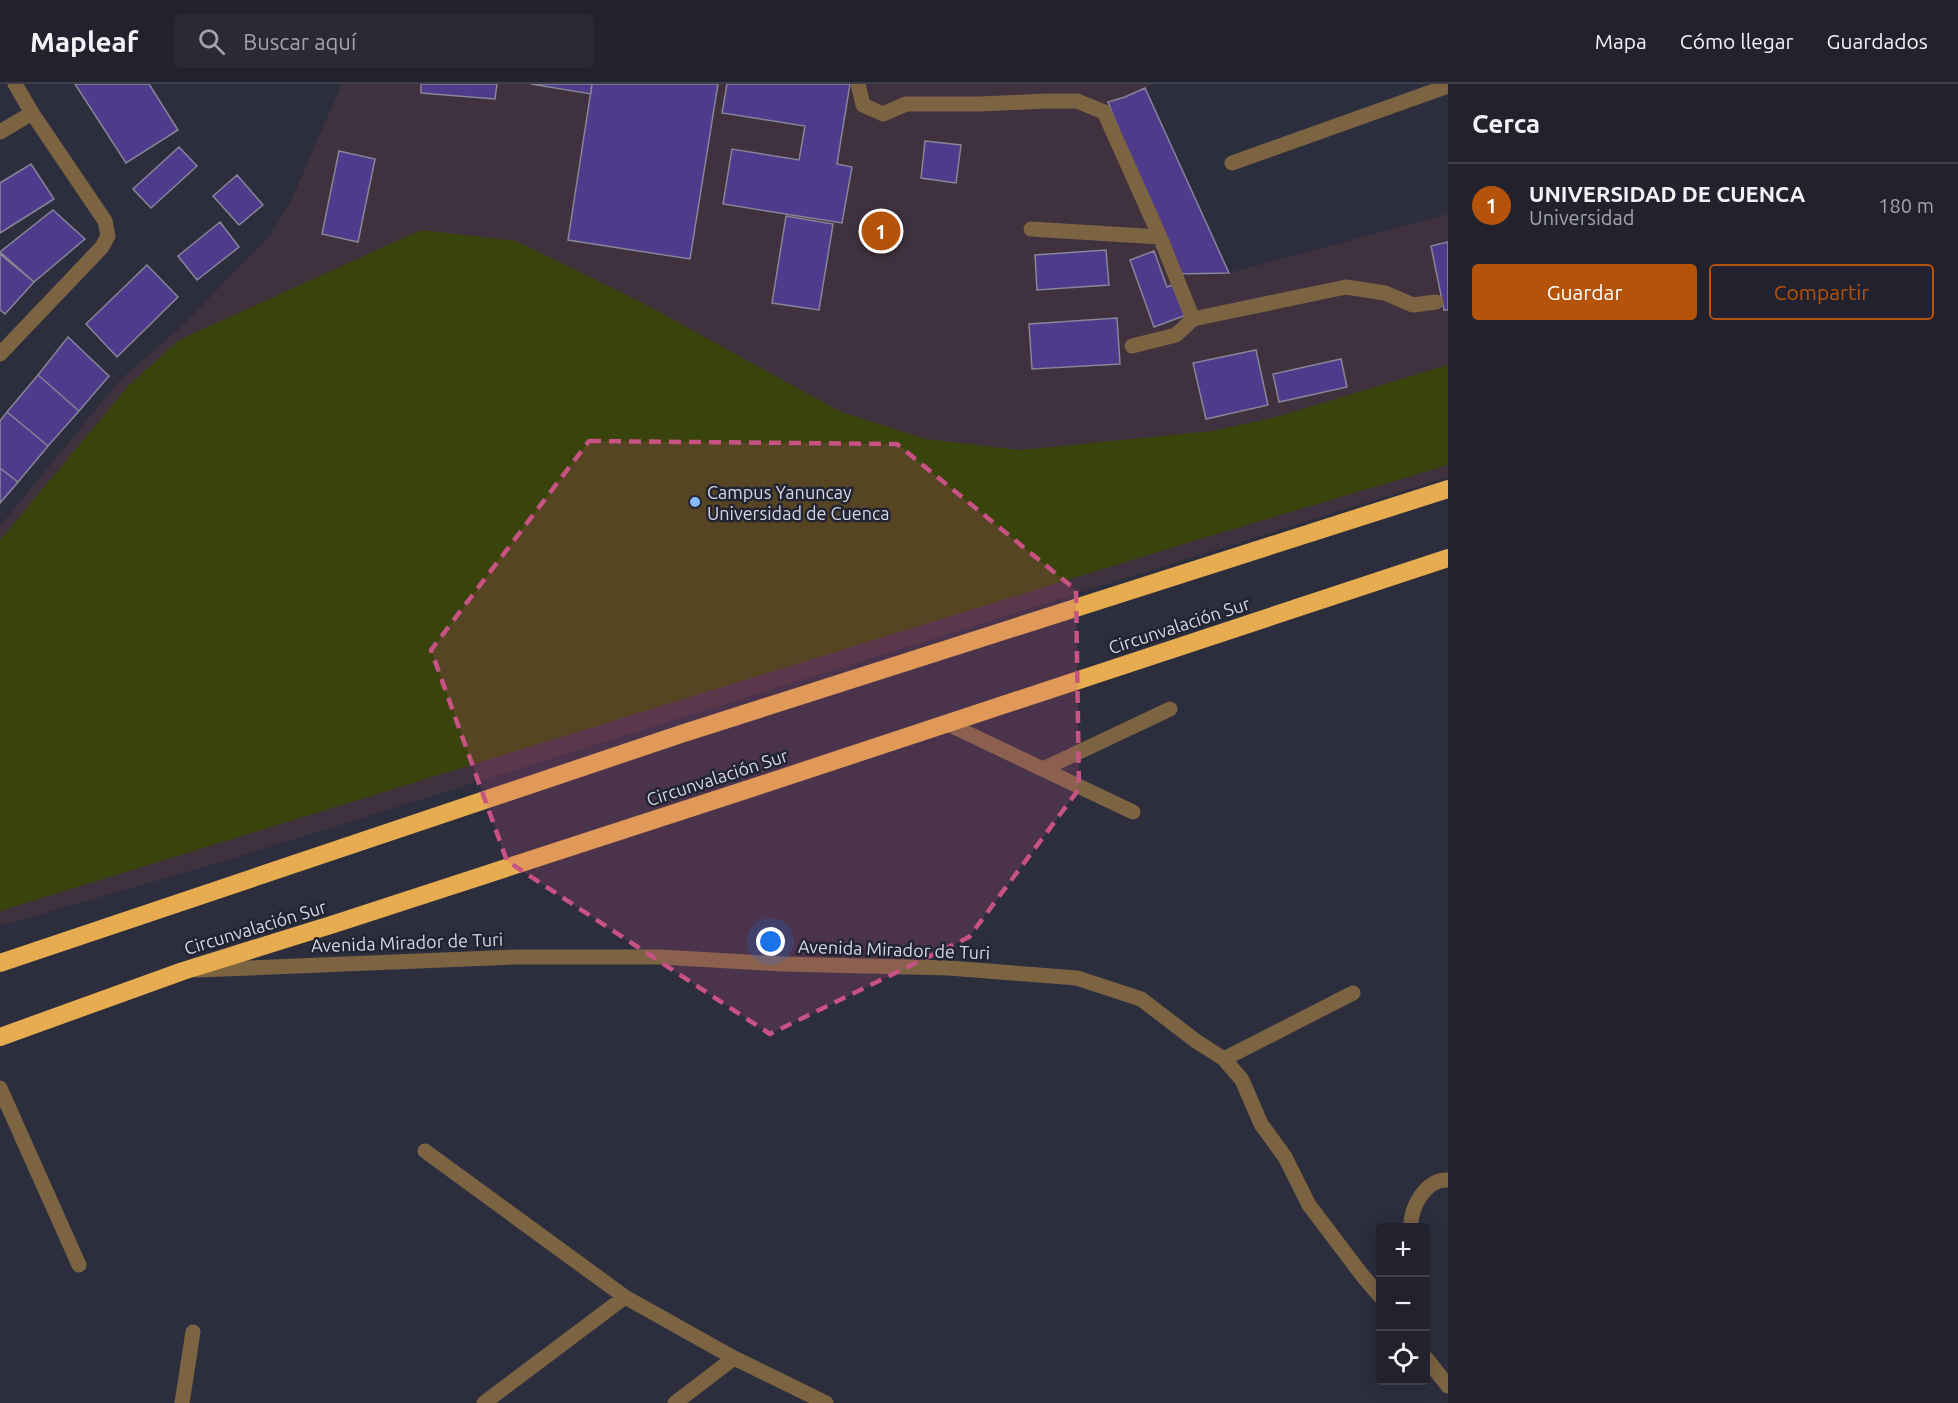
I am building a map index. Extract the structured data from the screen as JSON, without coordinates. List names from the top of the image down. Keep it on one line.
{"streets":{"highway":["Circunvalación Sur"],"street":["Avenida Mirador de Turi"]},"crossings":[["Circunvalación Sur","Avenida Mirador de Turi"]],"places":["Campus Yanuncay Universidad de Cuenca"],"page":{"header":"Mapleaf","search":"Buscar aquí","nav":["Mapa","Cómo llegar","Guardados"],"heading":"Cerca","list":[{"mark":"1","name":"UNIVERSIDAD DE CUENCA","note":"Universidad","value":"180 m"}],"pins":"1","buttons":["Guardar","Compartir"],"map_buttons":["+","−"]}}
